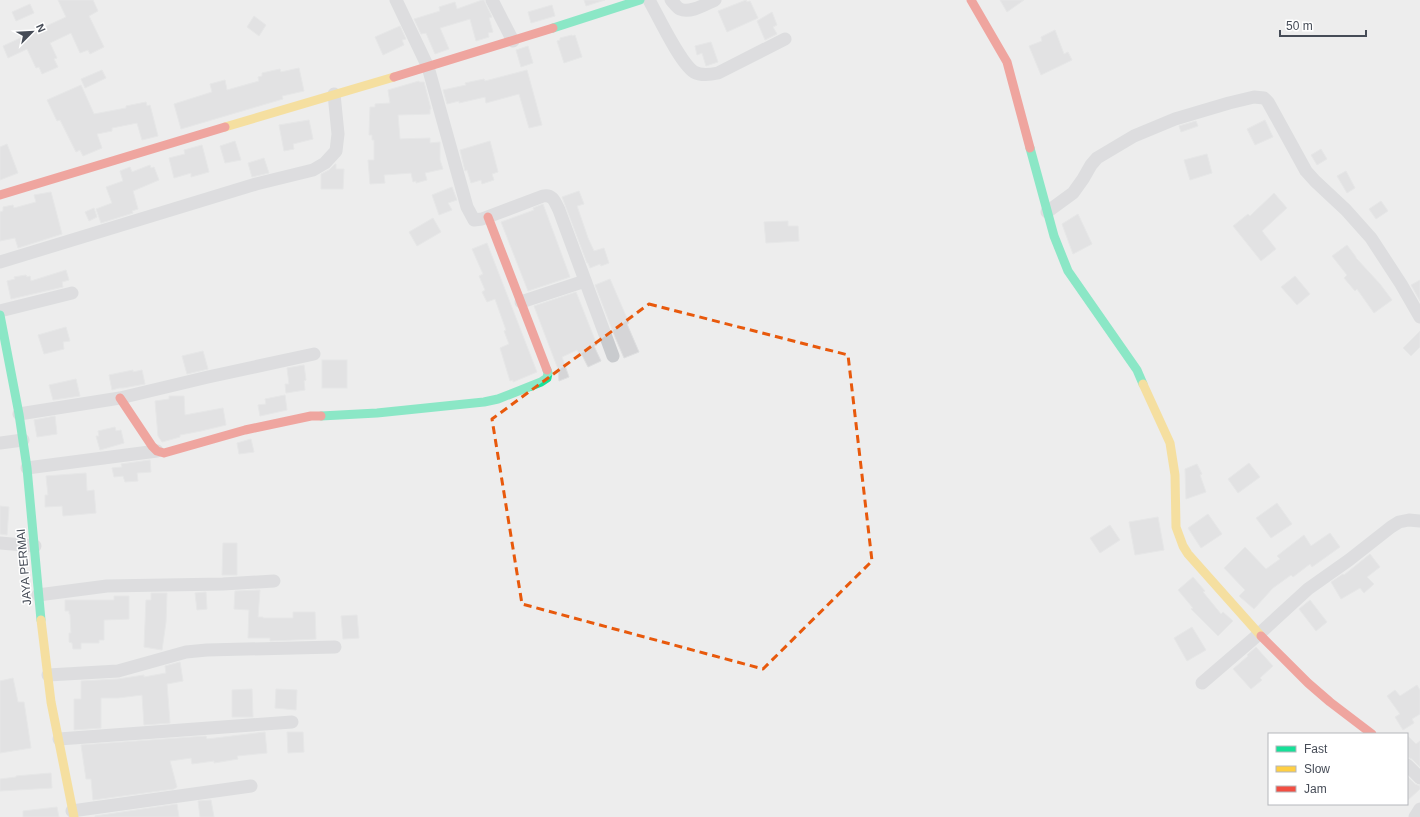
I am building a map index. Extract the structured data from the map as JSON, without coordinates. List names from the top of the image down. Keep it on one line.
{"streets":{"street":["JAYA PERMAI"]},"legend":["Fast","Slow","Jam"],"scale_bar":"50 m","north":"top right"}
